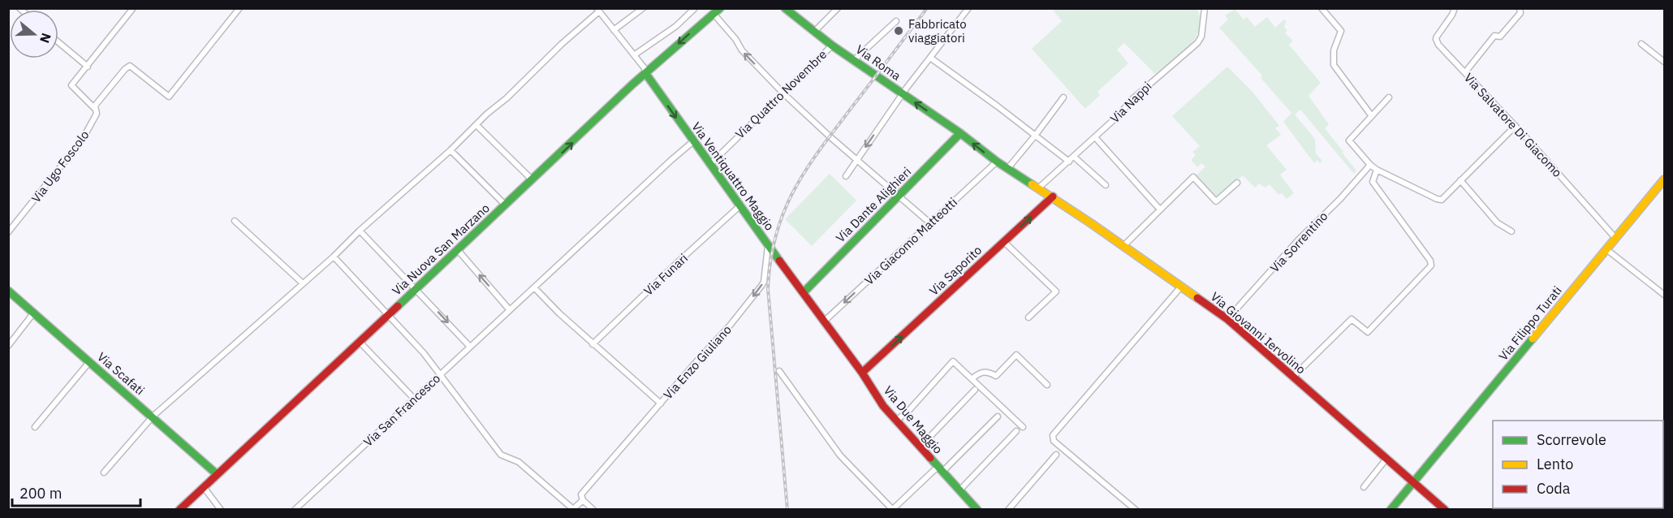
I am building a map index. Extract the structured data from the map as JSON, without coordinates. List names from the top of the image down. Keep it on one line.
{"streets":{"main road":["Via Roma","Via Ventiquattro Maggio","Via Dante Alighieri","Via Nuova San Marzano","Via Saporito","Via Filippo Turati","Via Giovanni Iervolino","Via Scafati","Via Due Maggio"],"street":["Via Quattro Novembre","Via Nappi","Via Salvatore Di Giacomo","Via Ugo Foscolo","Via Giacomo Matteotti","Via Sorrentino","Via Funari","Via Enzo Giuliano","Via San Francesco"]},"crossings":[["Via Roma","Via Quattro Novembre"],["Via Roma","Via Nappi"],["Via Roma","Via Dante Alighieri"],["Via Roma","Via Giacomo Matteotti"],["Via Quattro Novembre","Via Ventiquattro Maggio"],["Via Salvatore Di Giacomo","Via Filippo Turati"],["Via Ventiquattro Maggio","Via Dante Alighieri"],["Via Ventiquattro Maggio","Via Nuova San Marzano"],["Via Ventiquattro Maggio","Via Funari"],["Via Ventiquattro Maggio","Via Enzo Giuliano"],["Via Ventiquattro Maggio","Via Due Maggio"],["Via Dante Alighieri","Via Due Maggio"],["Via Giacomo Matteotti","Via Due Maggio"],["Via Sorrentino","Via Giovanni Iervolino"],["Via Nuova San Marzano","Via Scafati"],["Via Saporito","Via Giovanni Iervolino"],["Via Saporito","Via Due Maggio"],["Via Funari","Via Enzo Giuliano"],["Via Filippo Turati","Via Giovanni Iervolino"],["Via Enzo Giuliano","Via San Francesco"]],"one_way":["Via Roma","Via Giacomo Matteotti","Via Saporito","Via Enzo Giuliano"],"places":["Fabbricato viaggiatori"],"legend":["Scorrevole","Lento","Coda"],"scale_bar":"200 m","north":"right"}
